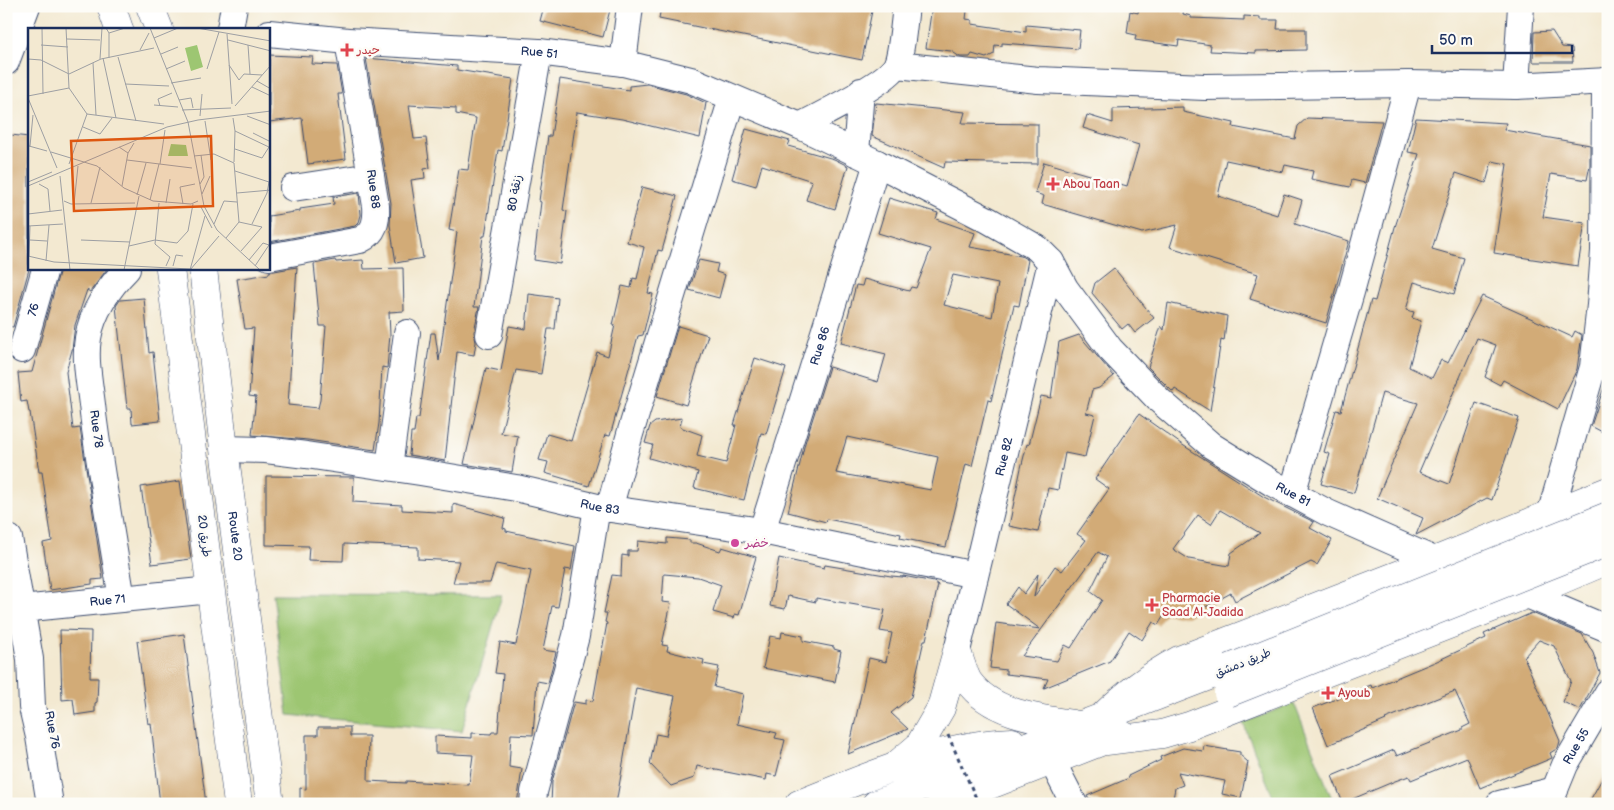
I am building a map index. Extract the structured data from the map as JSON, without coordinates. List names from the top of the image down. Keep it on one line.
{"streets":{"main road":["طريق 20","Route 20","طريق دمشق"],"street":["Rue 51","Rue 88","زنقة 80","76","Rue 86","Rue 78","Rue 82","Rue 81","Rue 83","Rue 71","Rue 76","Rue 55"]},"crossings":[["Rue 51","Rue 88"],["Rue 51","زنقة 80"],["Rue 51","Rue 86"],["Rue 51","Rue 81"],["Rue 86","Rue 81"],["Rue 86","Rue 83"],["Rue 78","Rue 71"],["Rue 82","Rue 81"],["Rue 82","Rue 83"],["Rue 83","Route 20"],["طريق 20","Rue 71"],["Rue 71","Rue 76"]],"places":{"health":["حيدر","Abou Taan","Pharmacie Saad Al-Jadida","Ayoub"],"other":["خضر"]},"scale_bar":"50 m"}
